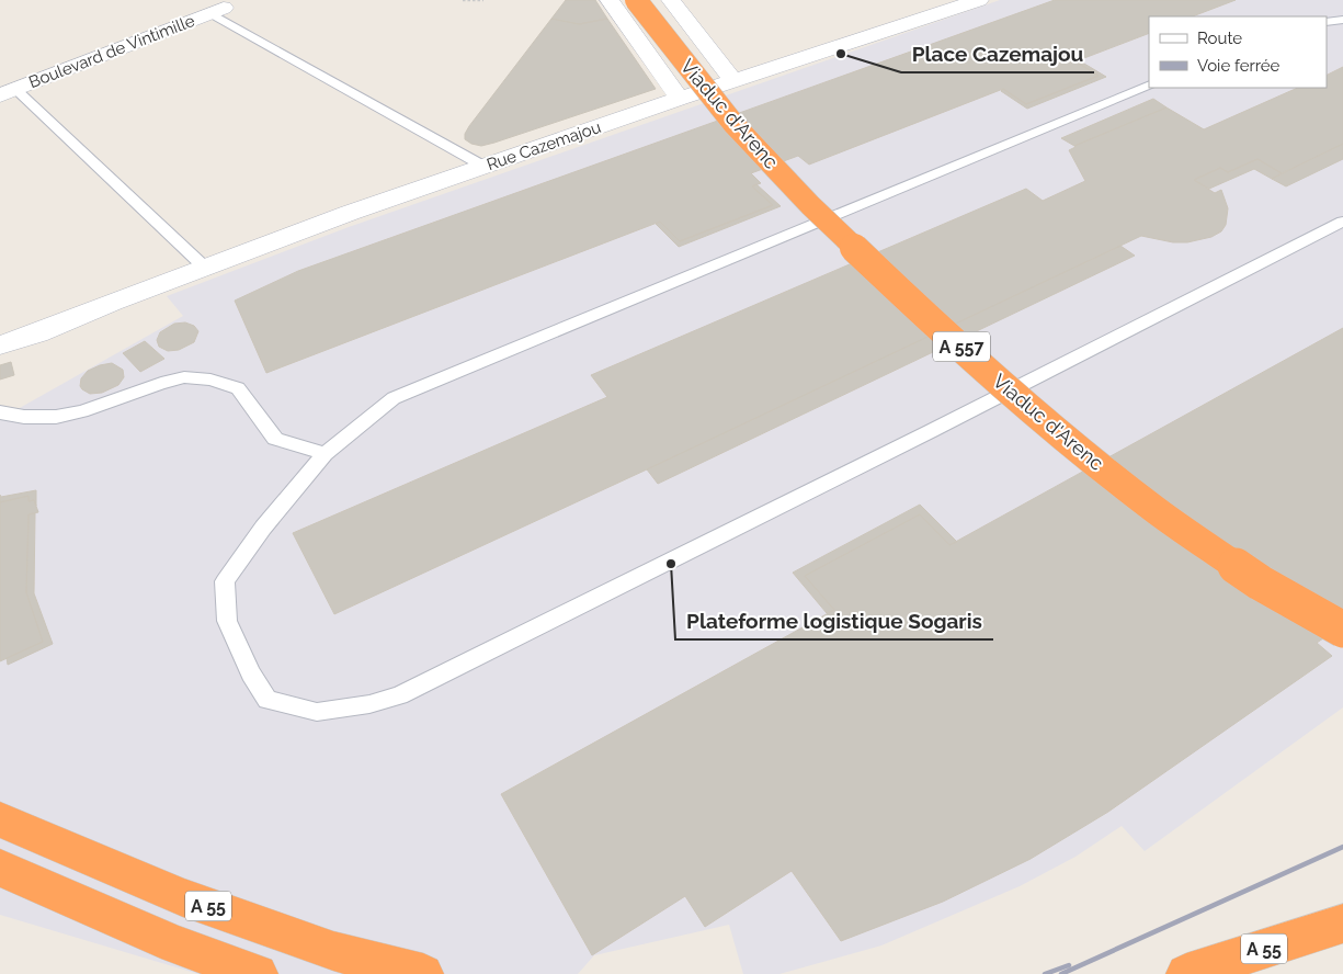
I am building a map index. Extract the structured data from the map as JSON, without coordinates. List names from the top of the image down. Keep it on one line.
{"streets":{"highway":["Viaduc d'Arenc","A 557","A 55"],"street":["Boulevard de Vintimille","Rue Cazemajou"]},"places":["Place Cazemajou","Plateforme logistique Sogaris"],"legend":["Route","Voie ferrée"]}
